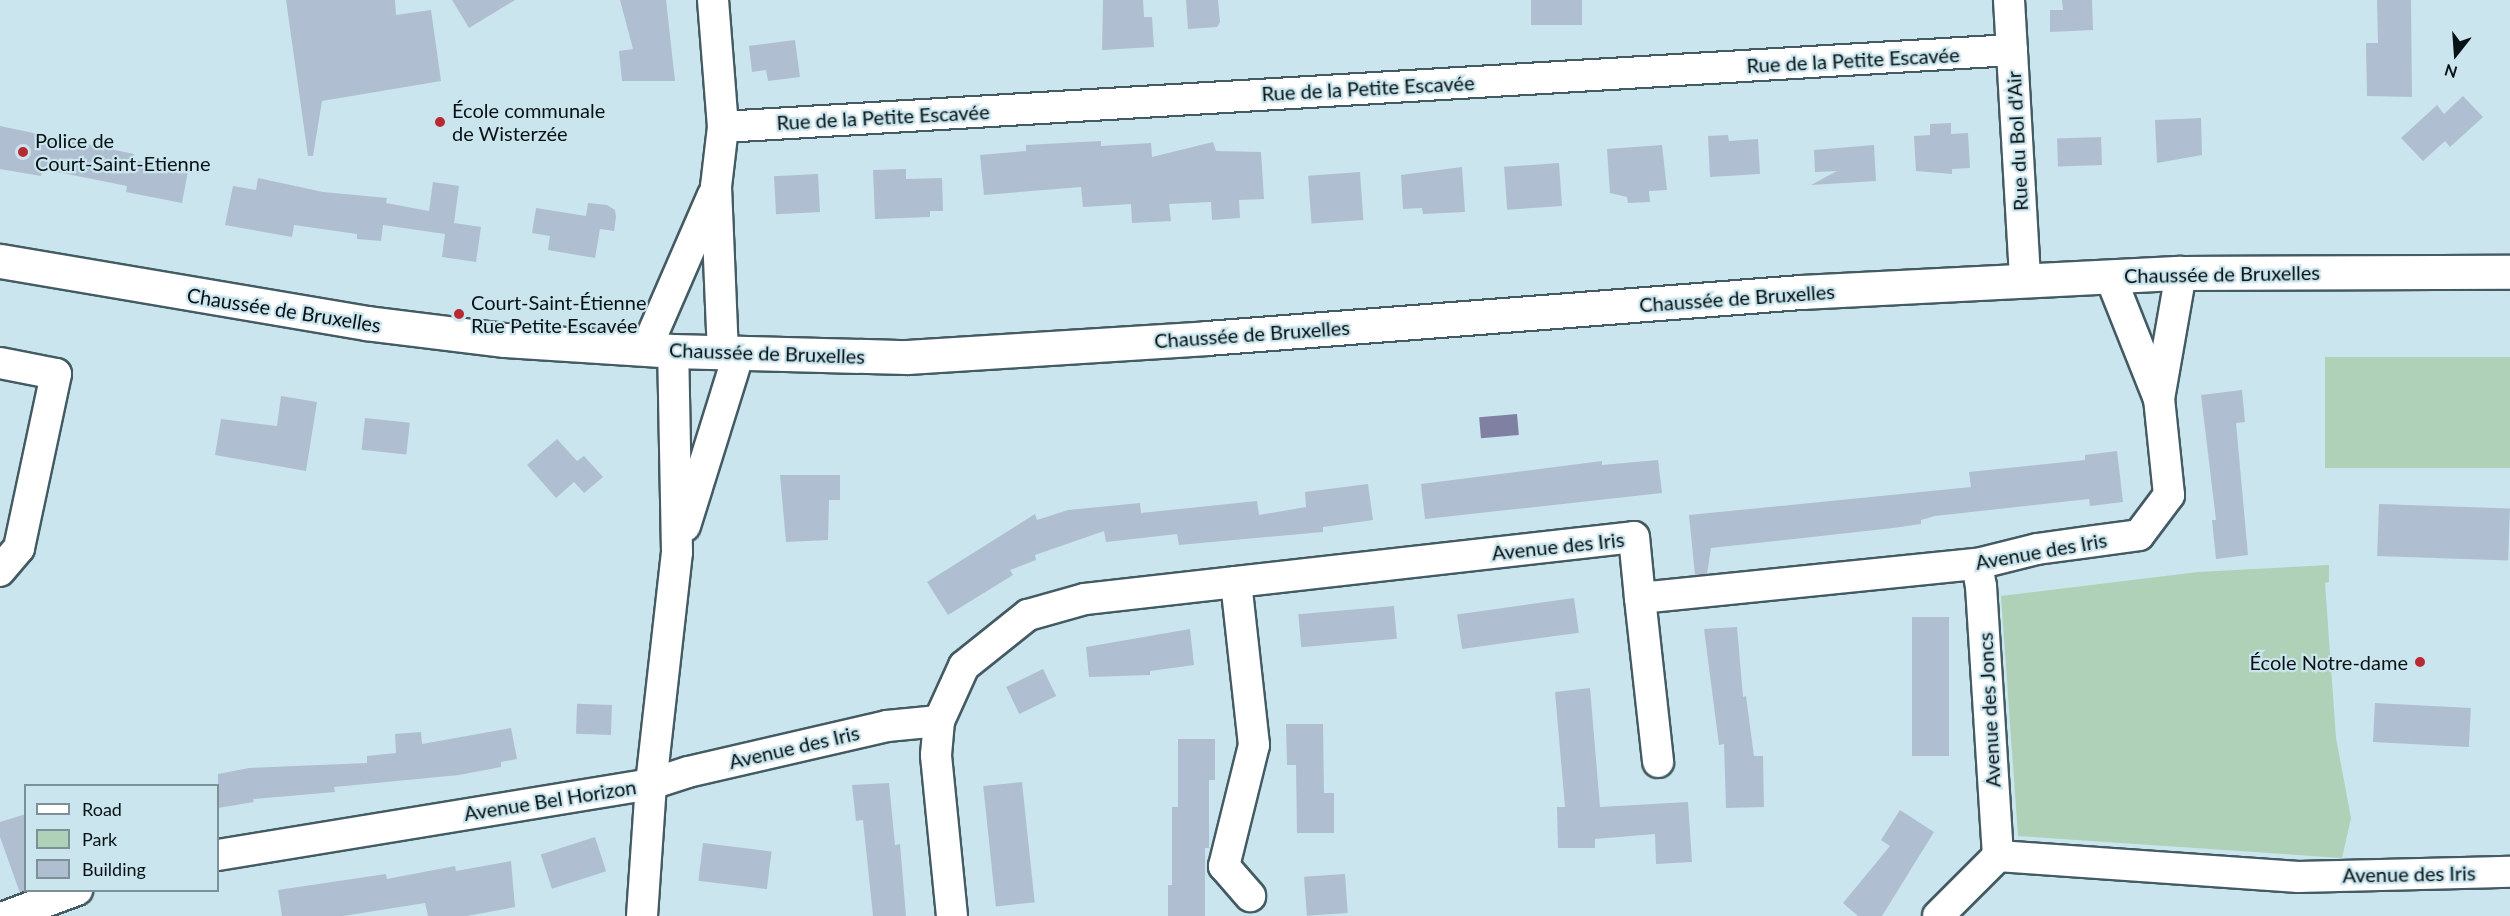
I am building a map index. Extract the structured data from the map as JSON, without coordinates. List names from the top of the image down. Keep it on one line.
{"streets":{"main road":["Chaussée de Bruxelles"],"street":["Rue de la Petite Escavée","Rue du Bol d'Air","Avenue des Iris","Avenue des Joncs","Avenue Bel Horizon"]},"crossings":[["Rue de la Petite Escavée","Rue du Bol d'Air"],["Rue du Bol d'Air","Chaussée de Bruxelles"],["Chaussée de Bruxelles","Avenue des Iris"],["Chaussée de Bruxelles","Avenue Bel Horizon"],["Avenue des Iris","Avenue des Joncs"],["Avenue des Iris","Avenue Bel Horizon"]],"places":["École communale de Wisterzée","Police de Court-Saint-Etienne","Court-Saint-Étienne Rue Petite Escavée","École Notre-dame"],"legend":["Road","Park","Building"],"north":"bottom"}
